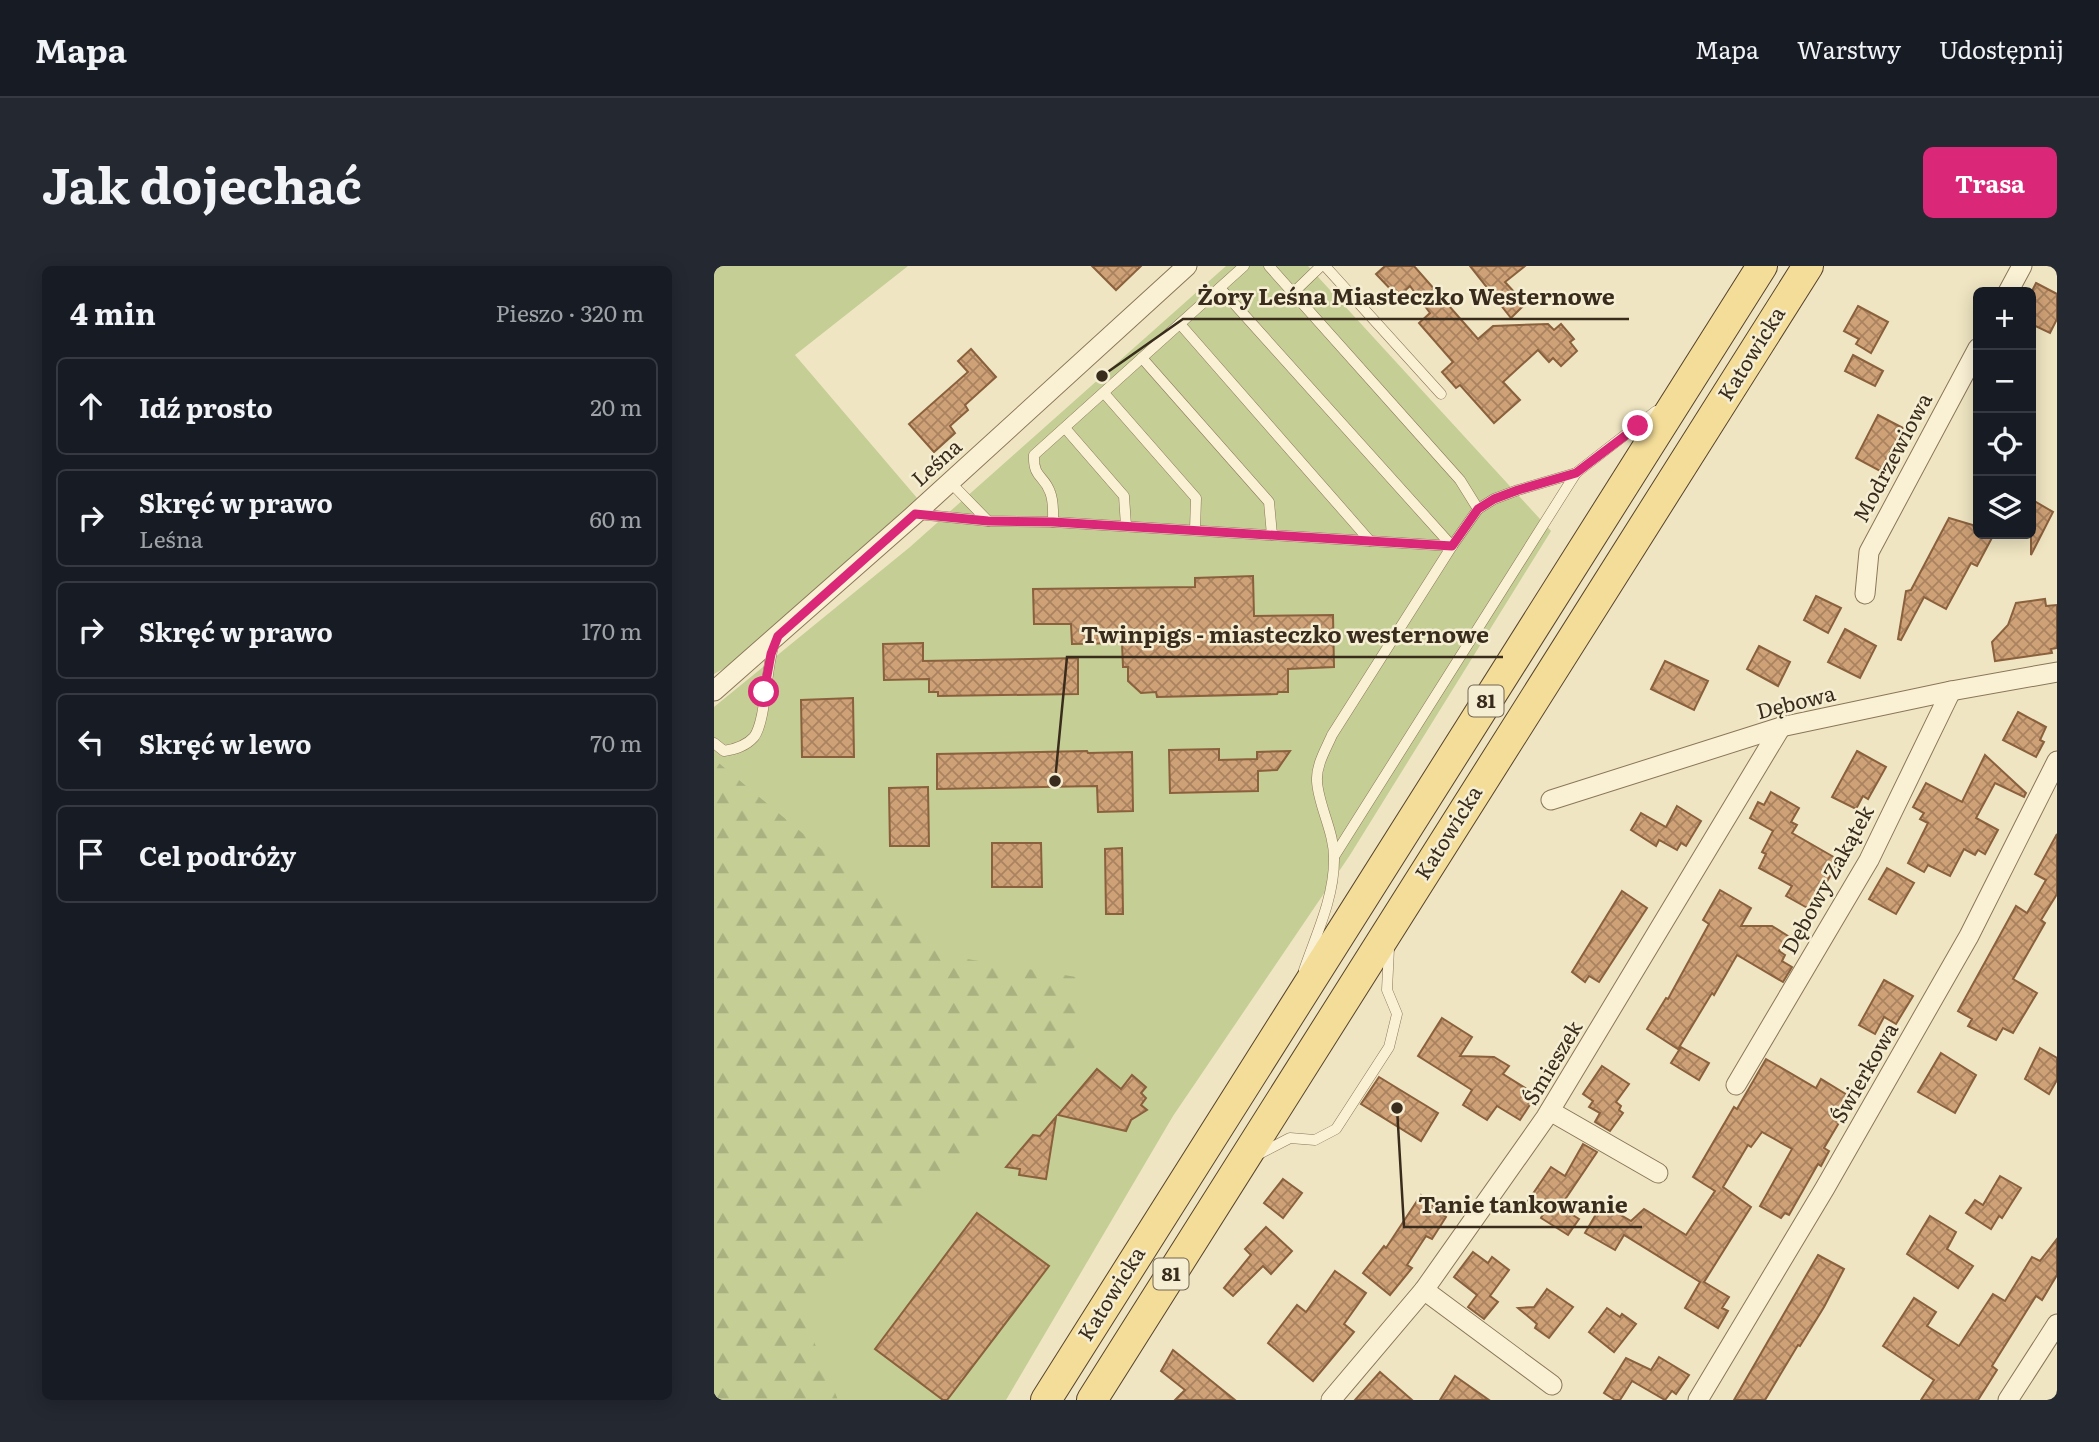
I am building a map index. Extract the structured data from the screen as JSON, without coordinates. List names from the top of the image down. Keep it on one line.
{"streets":{"main road":["Katowicka","81"],"street":["Modrzewiowa","Leśna","Dębowa","Dębowy Zakątek","Śmieszek","Świerkowa"]},"crossings":[["Dębowa","Dębowy Zakątek"],["Dębowa","Śmieszek"]],"places":["Żory Leśna Miasteczko Westernowe","Twinpigs - miasteczko westernowe","Tanie tankowanie"],"page":{"header":"Mapa","nav":["Mapa","Warstwy","Udostępnij"],"title":"Jak dojechać","buttons":"Trasa","heading":["4 min","Pieszo · 320 m"],"map_buttons":["+","−"],"list":[["Idź prosto","20 m"],["Skręć w prawo","Leśna","60 m"],["Skręć w prawo","170 m"],["Skręć w lewo","70 m"],"Cel podróży"]}}
